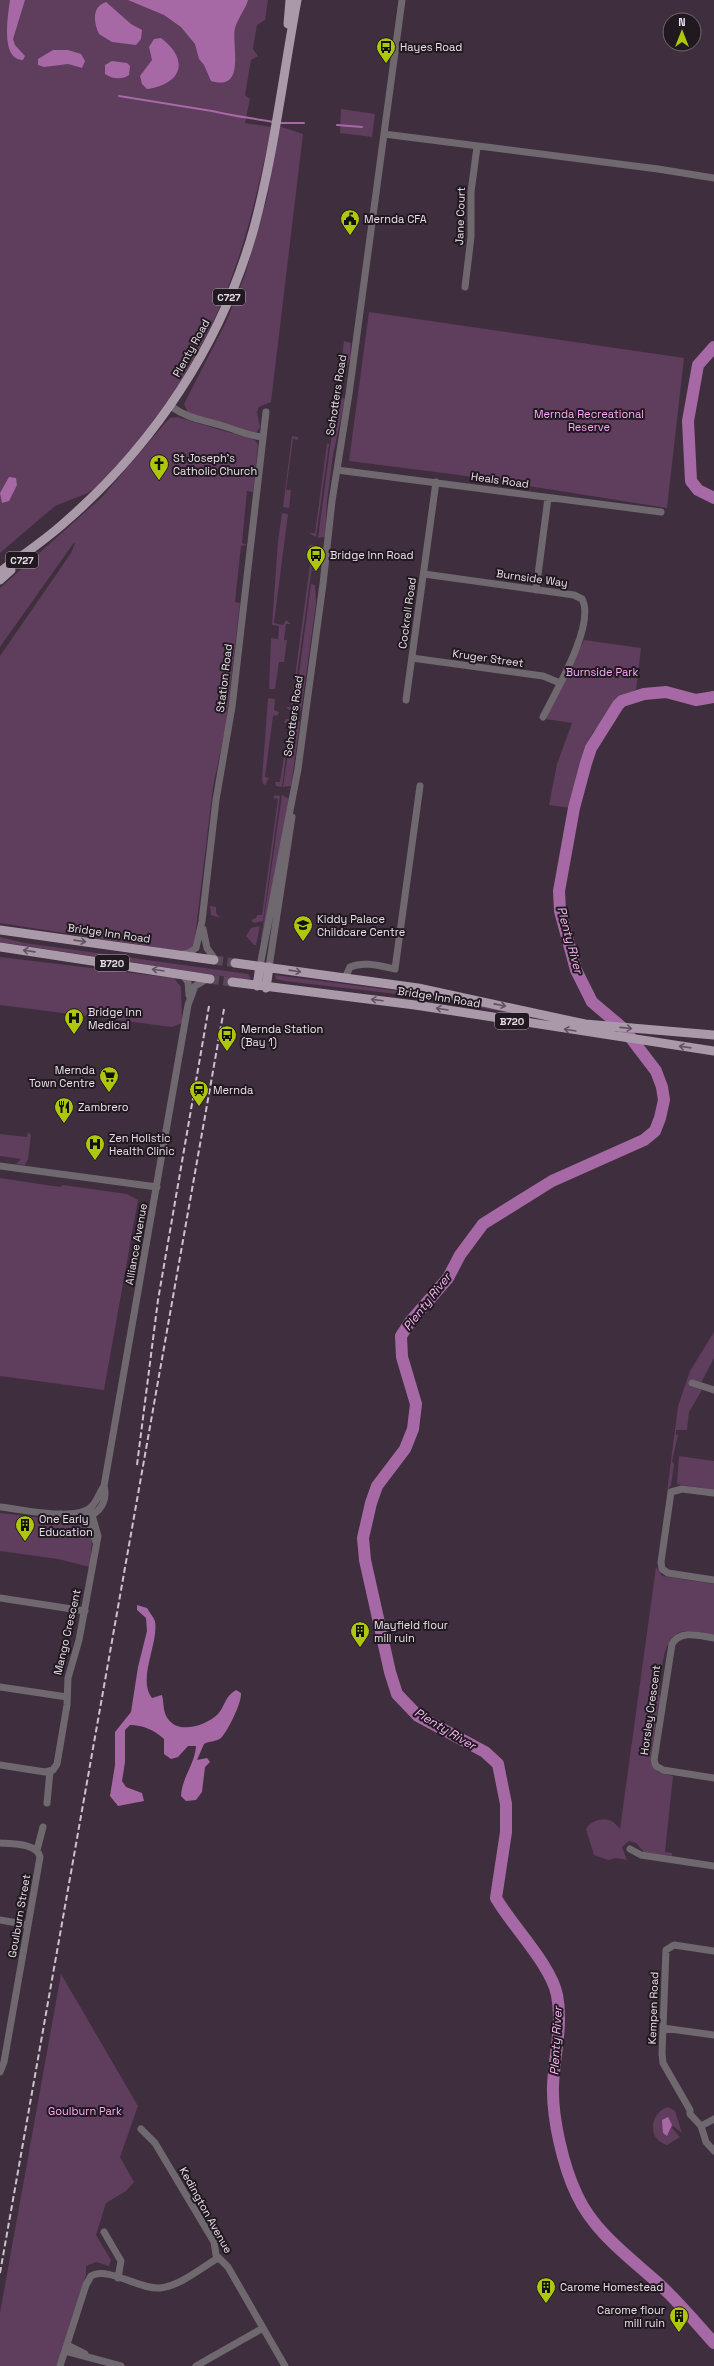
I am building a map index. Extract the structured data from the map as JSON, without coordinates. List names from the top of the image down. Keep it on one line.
{"streets":{"main road":["C727","Plenty Road","Schotters Road","Bridge Inn Road","B720"],"street":["Jane Court","Heals Road","Burnside Way","Cockrell Road","Kruger Street","Station Road","Alliance Avenue","Mango Crescent","Horsley Crescent","Goulburn Street","Kempen Road","Kedington Avenue"]},"crossings":[["Schotters Road","Heals Road"],["Schotters Road","Bridge Inn Road"],["Heals Road","Cockrell Road"],["Burnside Way","Cockrell Road"],["Burnside Way","Kruger Street"],["Cockrell Road","Kruger Street"],["Station Road","Bridge Inn Road"],["B720","Alliance Avenue"],["Alliance Avenue","Mango Crescent"]],"water":["Plenty River"],"parks":["Mernda Recreational Reserve","Burnside Park","Goulburn Park"],"places":{"bus stop":["Hayes Road","Bridge Inn Road","Mernda Station (Bay 1)"],"public building":["Mernda CFA"],"church":["St Joseph's Catholic Church"],"school or university":["Kiddy Palace Childcare Centre"],"hospital":["Bridge Inn Medical","Zen Holistic Health Clinic"],"supermarket":["Mernda Town Centre"],"station":["Mernda"],"restaurant":["Zambrero"],"building":["One Early Education","Mayfield flour mill ruin","Carome Homestead","Carome flour mill ruin"]},"north":"top"}
